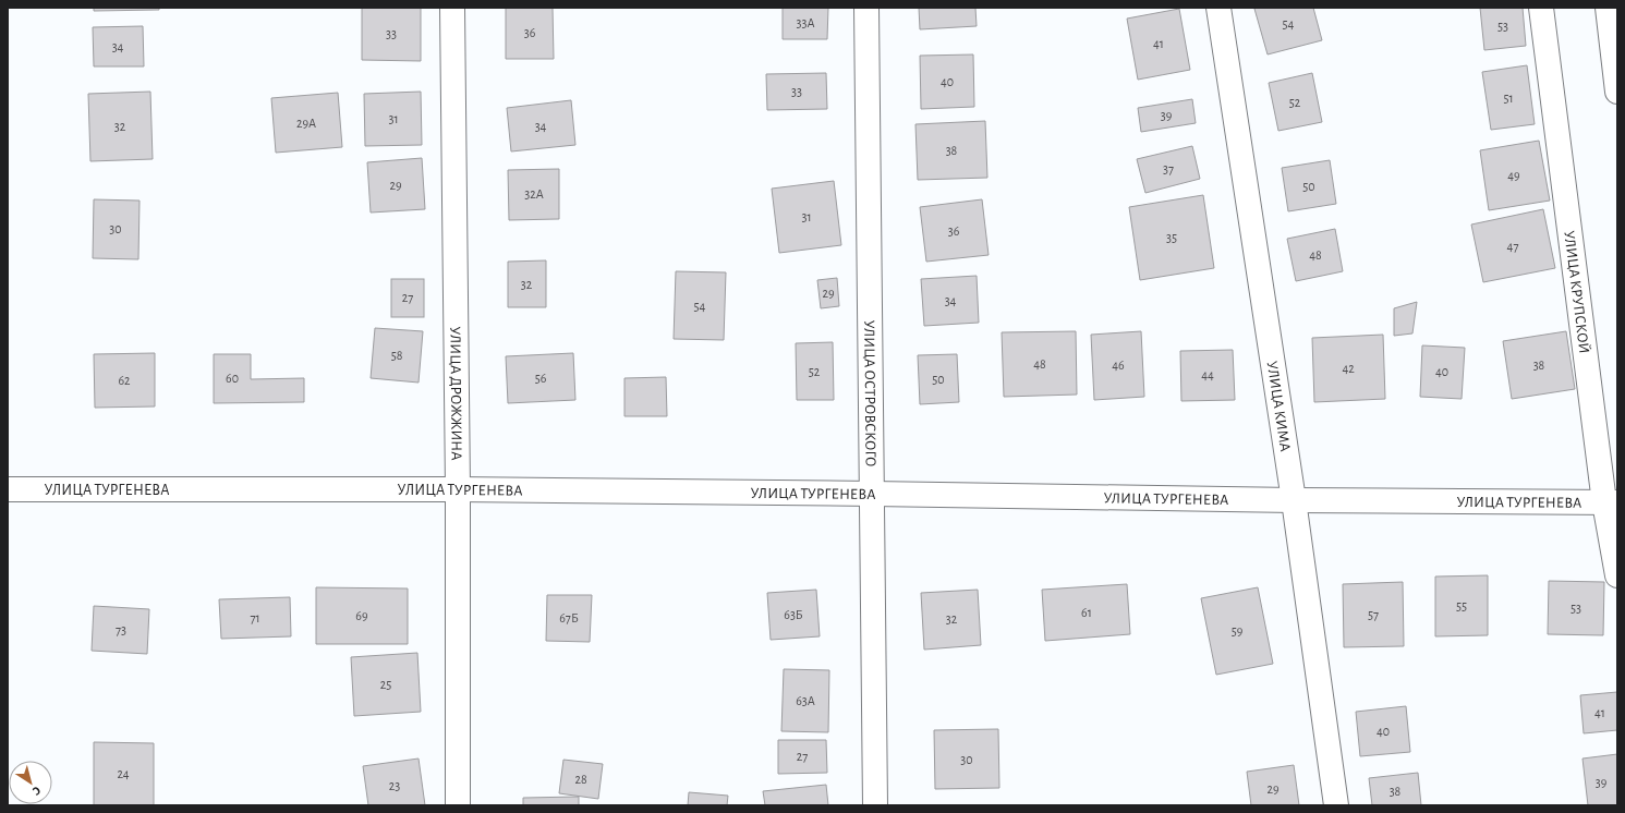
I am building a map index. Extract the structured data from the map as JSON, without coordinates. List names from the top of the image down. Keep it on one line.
{"streets":{"street":["УЛИЦА КРУПСКОЙ","УЛИЦА ДРОЖЖИНА","УЛИЦА ОСТРОВСКОГО","УЛИЦА КИМА","УЛИЦА ТУРГЕНЕВА"]},"crossings":[["УЛИЦА КРУПСКОЙ","УЛИЦА ТУРГЕНЕВА"],["УЛИЦА ДРОЖЖИНА","УЛИЦА ТУРГЕНЕВА"],["УЛИЦА ОСТРОВСКОГО","УЛИЦА ТУРГЕНЕВА"],["УЛИЦА КИМА","УЛИЦА ТУРГЕНЕВА"]],"house_numbers":["33А","54","53","36","33","41","34","40","33","51","52","39","31","29А","32","34","38","37","49","29","50","32А","31","30","36","35","47","48","32","29","27","34","54","58","48","46","38","42","52","40","44","60","56","50","62","55","53","61","63Б","57","69","71","67Б","32","73","59","25","63А","41","40","27","30","24","28","39","23","29","38"],"north":"bottom right"}
